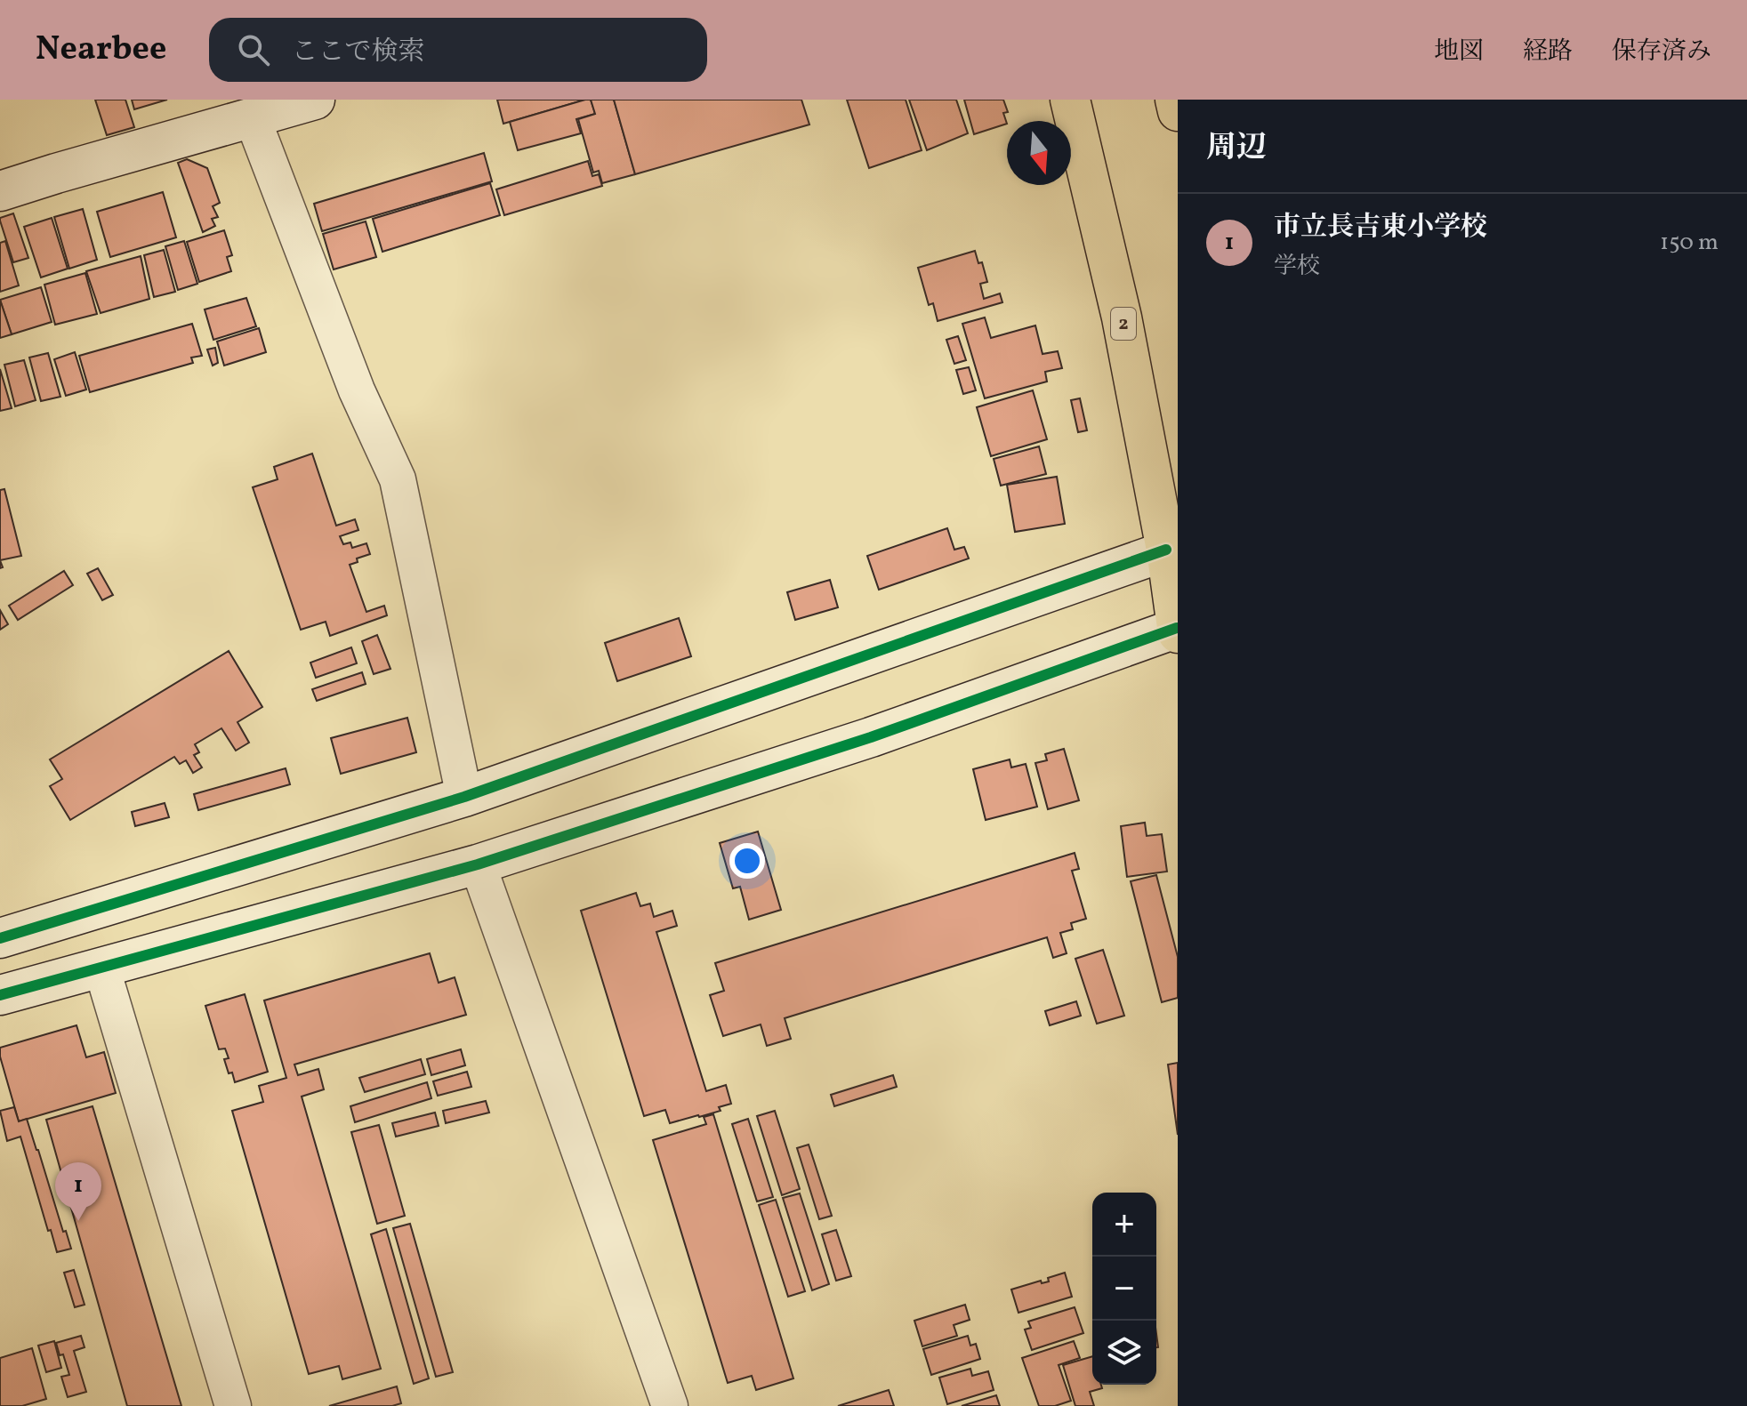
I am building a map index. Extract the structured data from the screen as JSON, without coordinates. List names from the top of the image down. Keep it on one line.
{"streets":{"main road":["2"]},"north":"bottom","page":{"header":"Nearbee","search":"ここで検索","nav":["地図","経路","保存済み"],"heading":"周辺","list":[{"mark":"1","name":"市立長吉東小学校","note":"学校","value":"150 m"}],"pins":"1","map_buttons":["+","−"]}}
